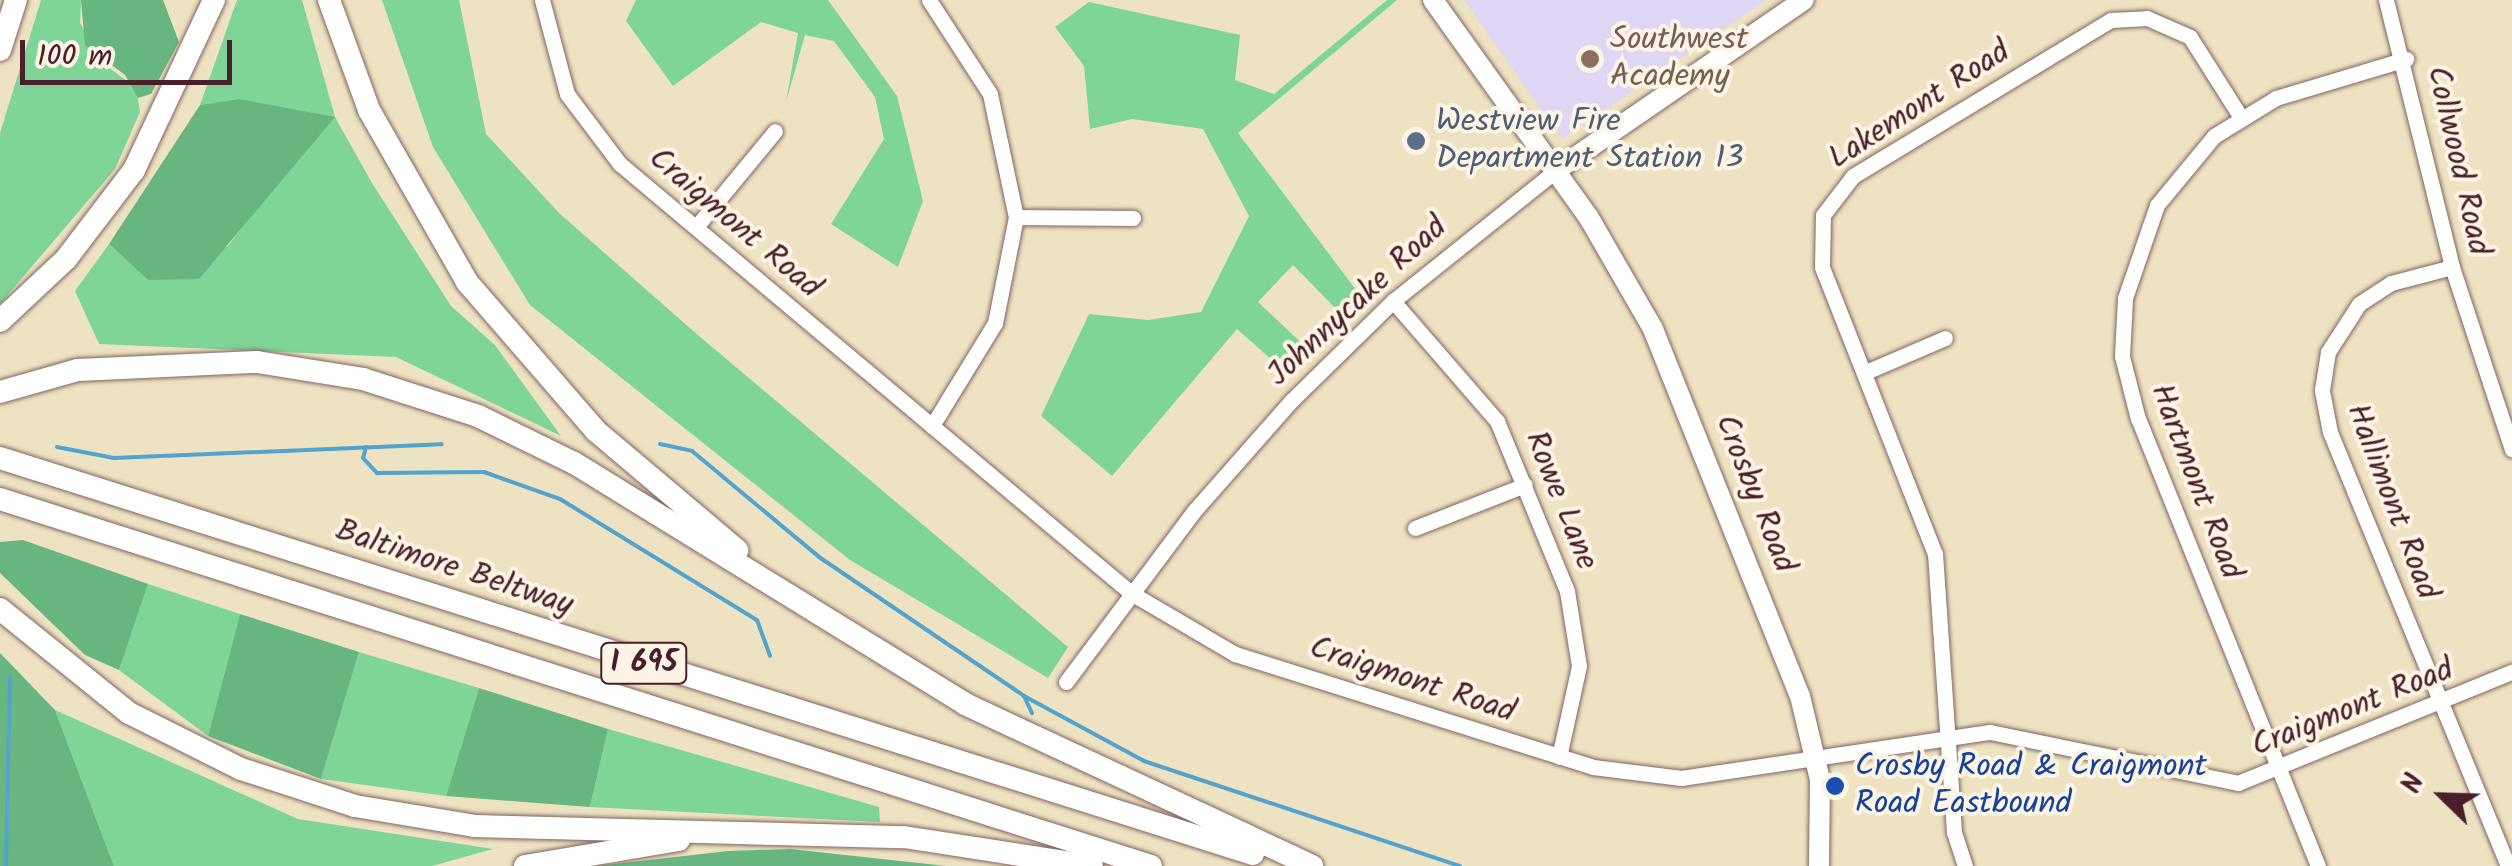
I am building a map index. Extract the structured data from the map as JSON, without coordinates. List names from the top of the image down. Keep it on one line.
{"streets":{"highway":["Baltimore Beltway","I 695"],"main road":["Johnnycake Road","Crosby Road"],"street":["Lakemont Road","Collwood Road","Craigmont Road","Hartmont Road","Rowe Lane","Hallimont Road"]},"crossings":[["Lakemont Road","Craigmont Road"],["Lakemont Road","Hartmont Road"],["Collwood Road","Hartmont Road"],["Collwood Road","Hallimont Road"],["Craigmont Road","Johnnycake Road"],["Craigmont Road","Hartmont Road"],["Craigmont Road","Crosby Road"],["Craigmont Road","Rowe Lane"],["Craigmont Road","Hallimont Road"],["Johnnycake Road","Crosby Road"],["Johnnycake Road","Rowe Lane"]],"places":["Southwest Academy","Westview Fire Department Station 13","Crosby Road & Craigmont Road Eastbound"],"scale_bar":"100 m","north":"top left"}
